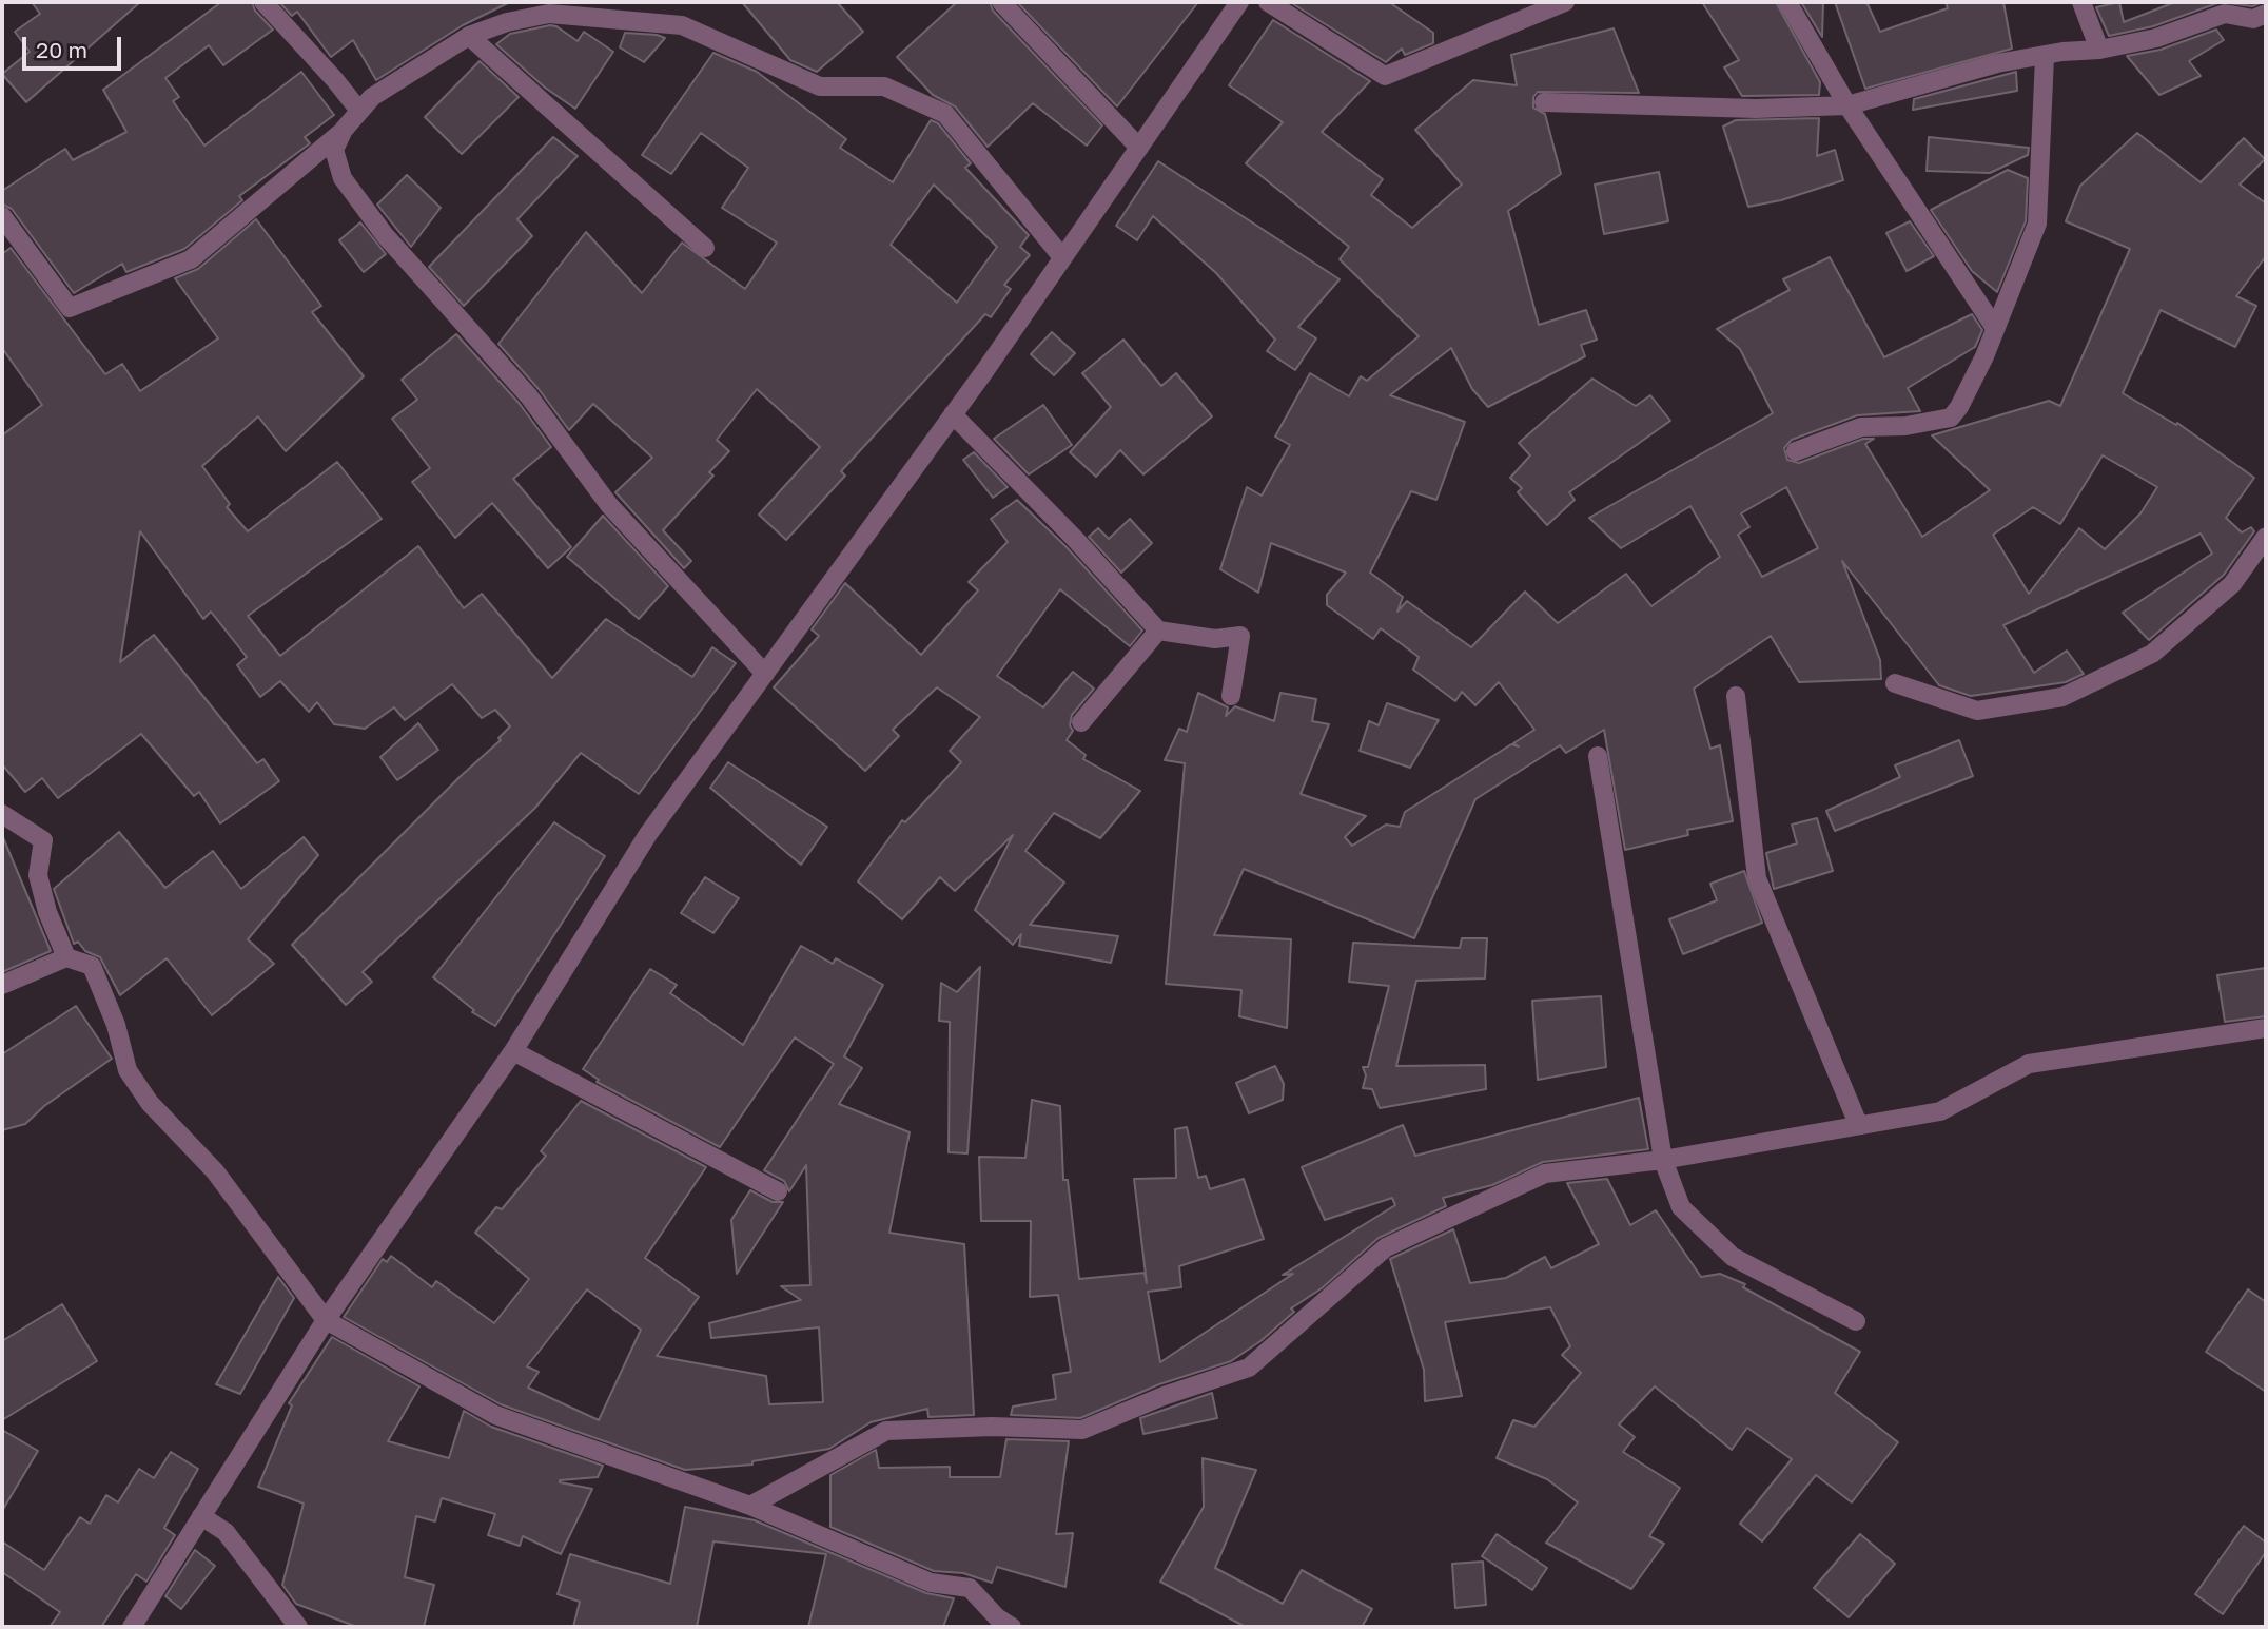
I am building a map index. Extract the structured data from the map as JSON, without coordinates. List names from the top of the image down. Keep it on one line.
{"scale_bar":"20 m"}
